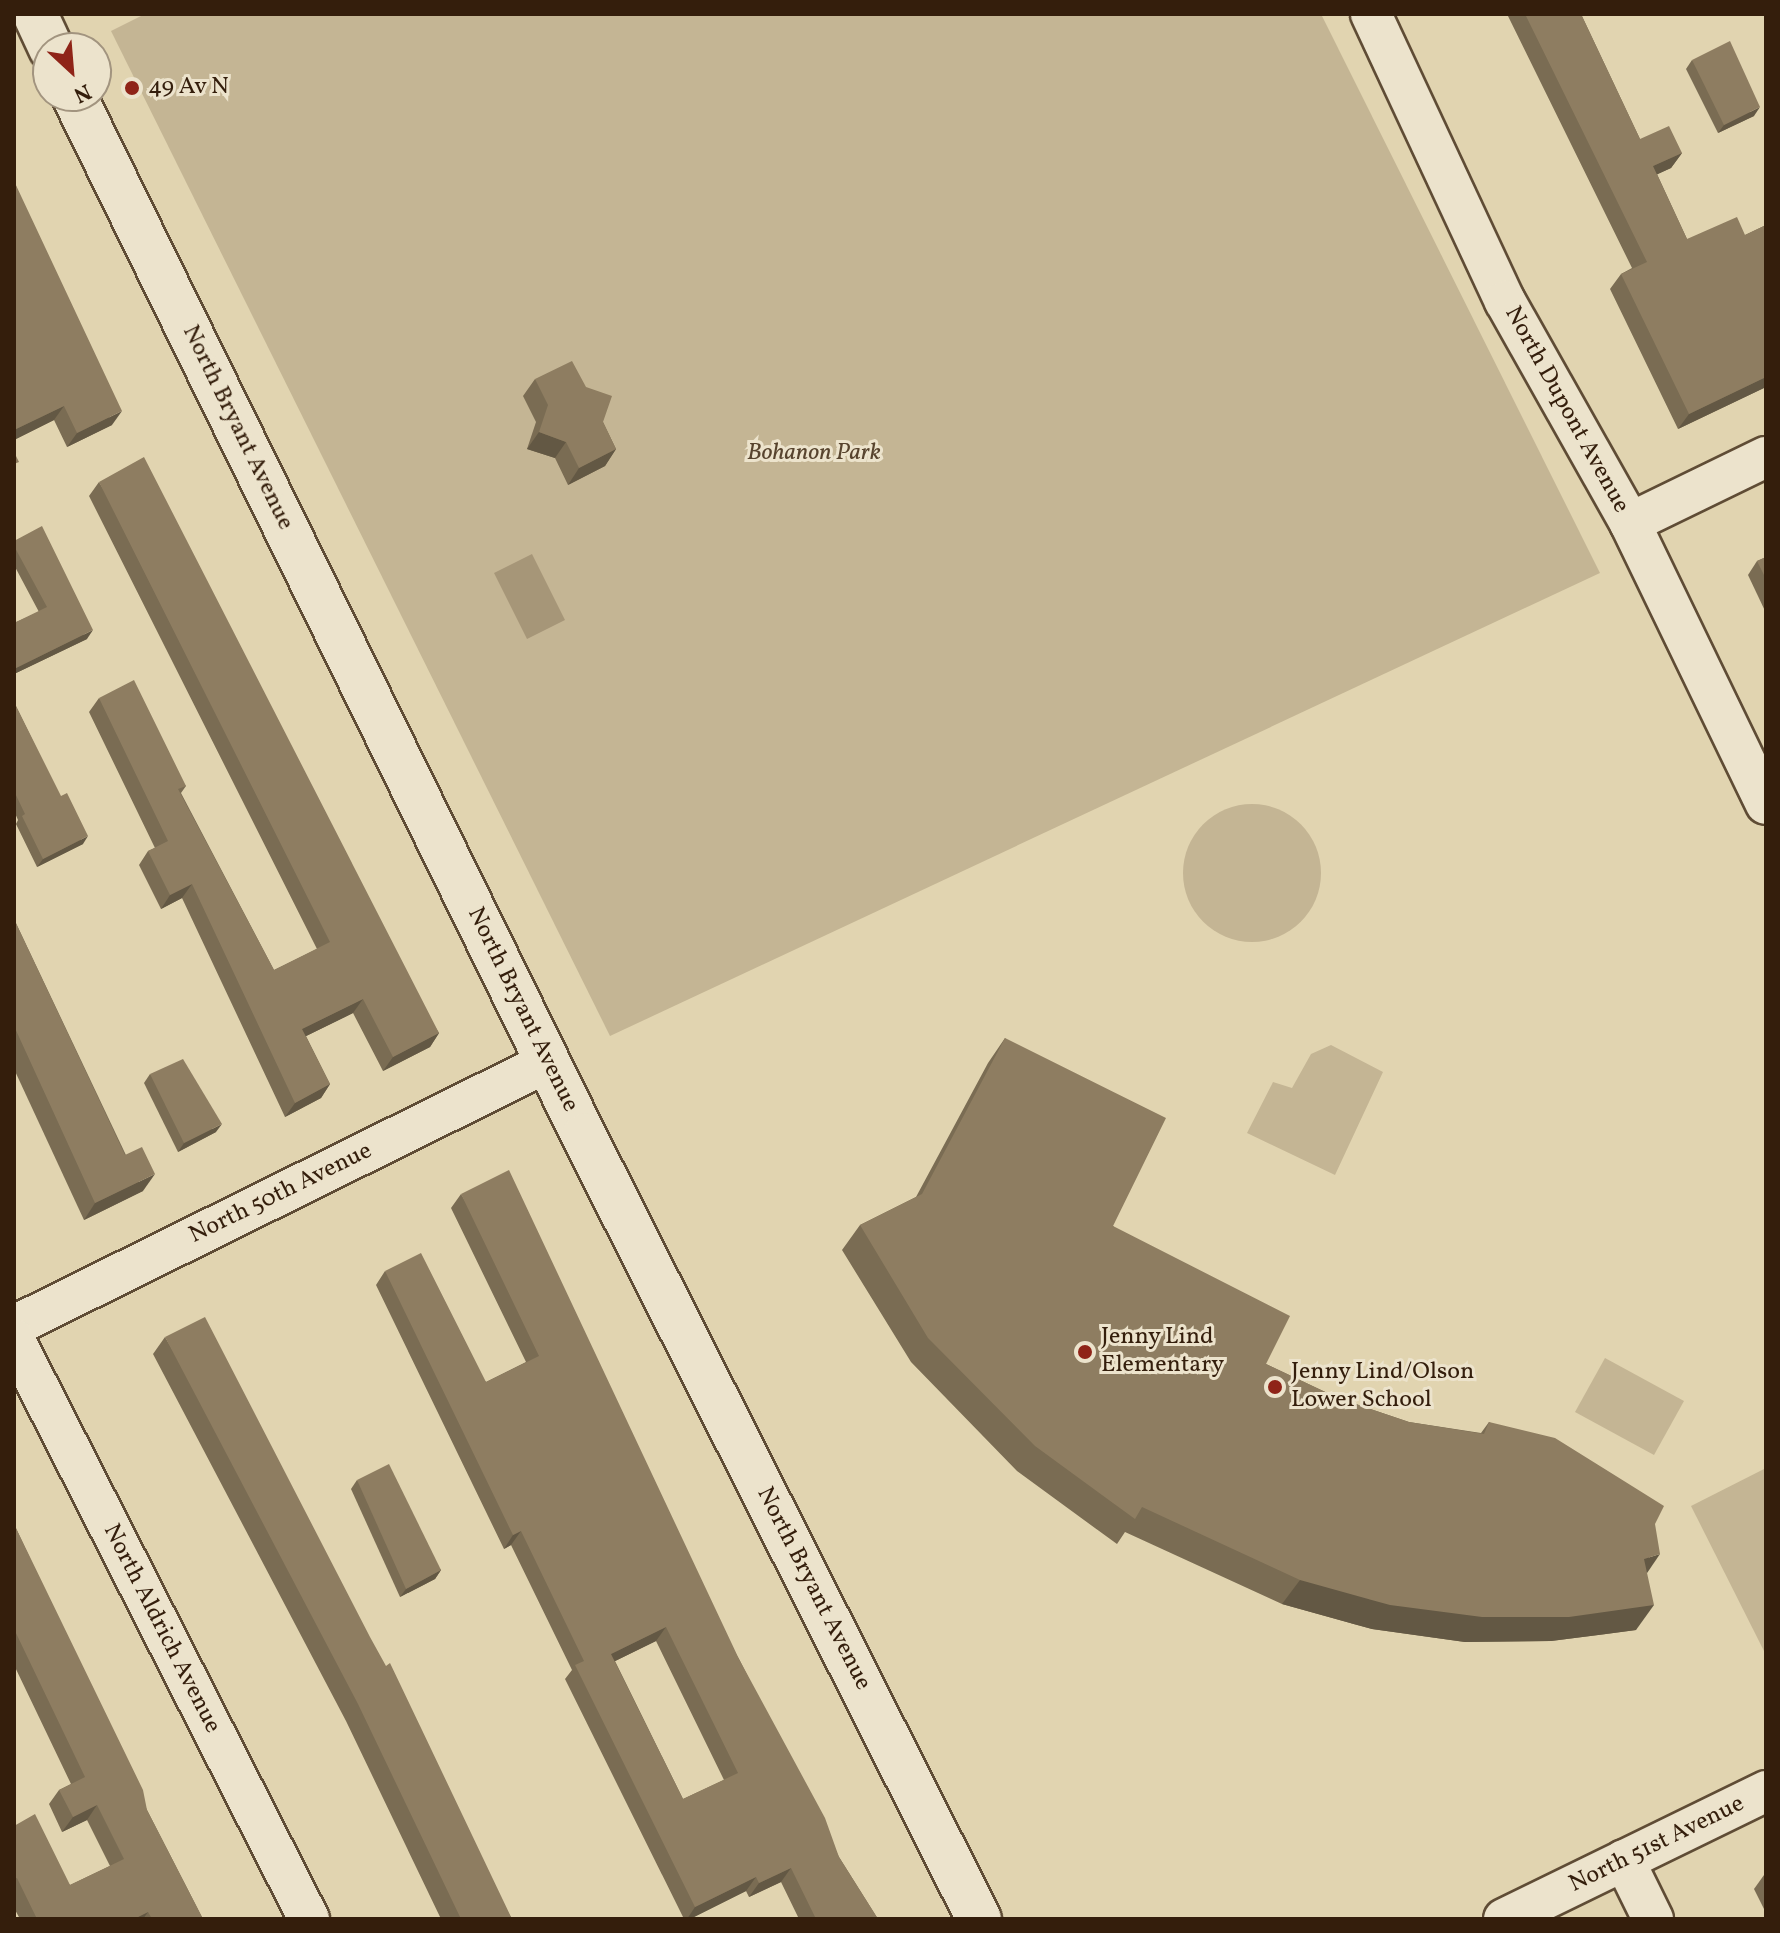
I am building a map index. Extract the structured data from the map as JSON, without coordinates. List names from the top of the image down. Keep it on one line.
{"streets":{"street":["North Dupont Avenue","North Bryant Avenue","North 50th Avenue","North Aldrich Avenue","North 51st Avenue"]},"crossings":[["North Bryant Avenue","North 50th Avenue"]],"parks":["Bohanon Park"],"places":["49 Av N","Jenny Lind Elementary","Jenny Lind/Olson Lower School"],"north":"bottom right"}
